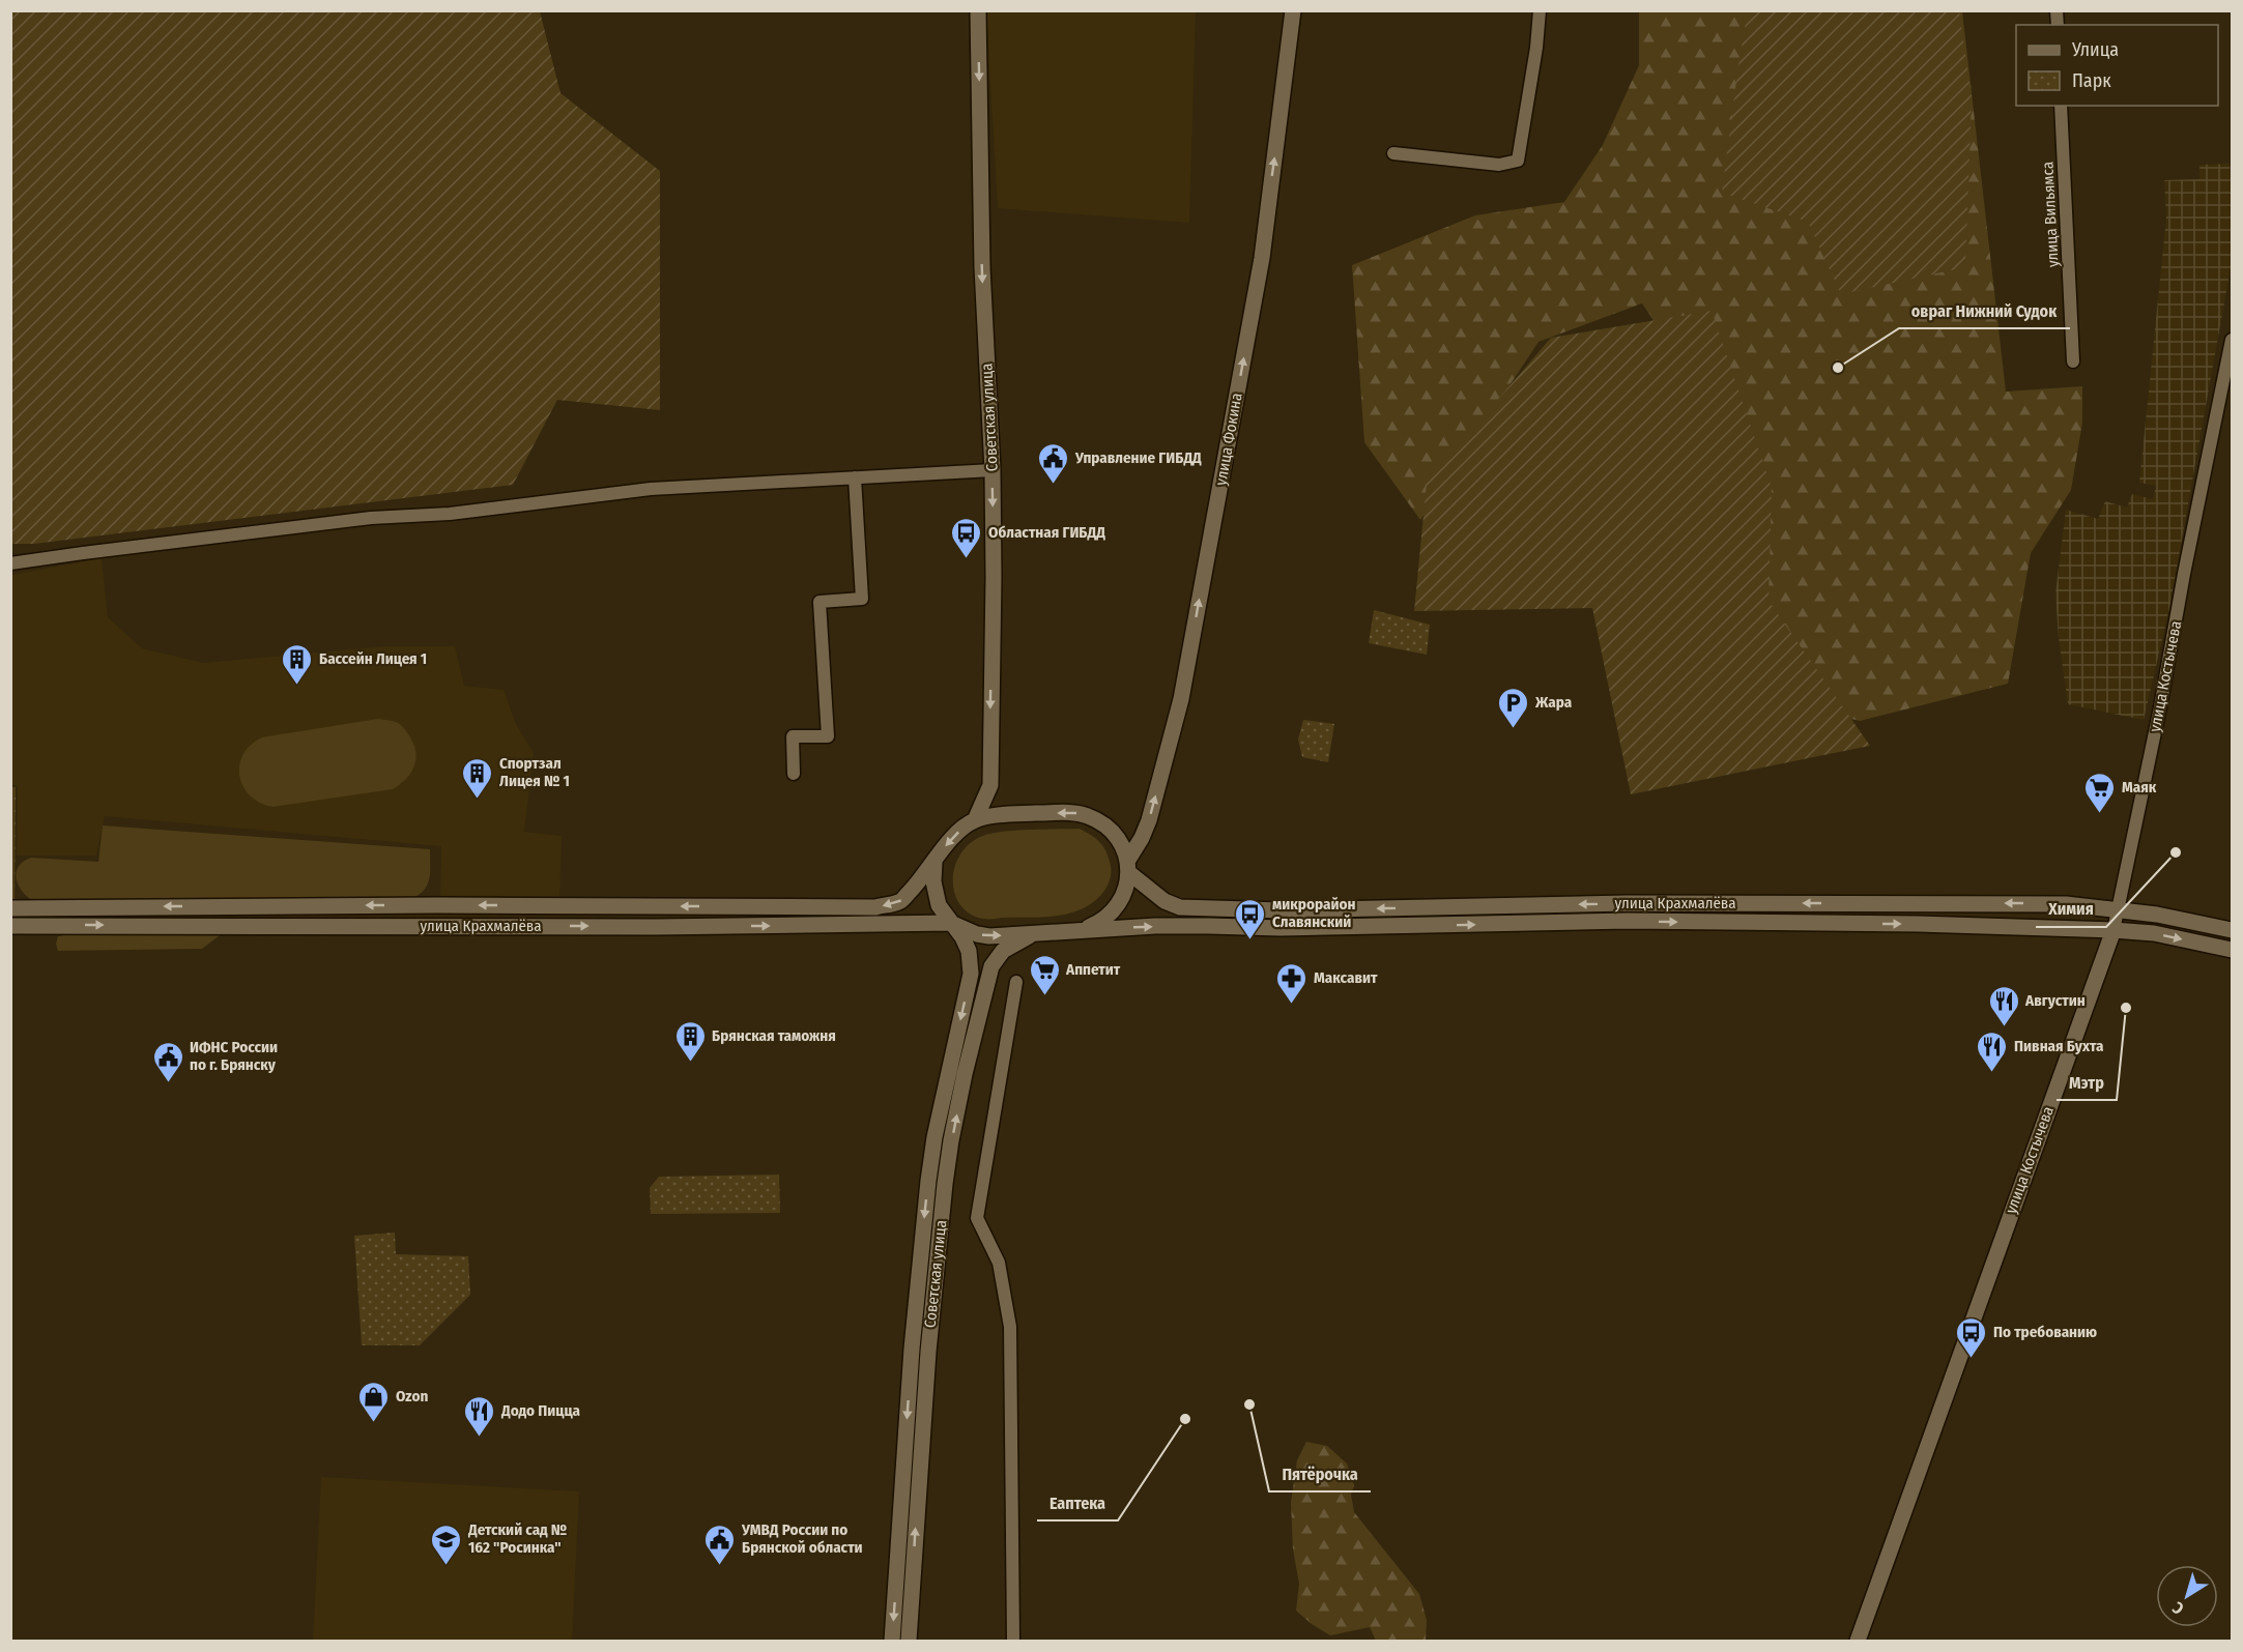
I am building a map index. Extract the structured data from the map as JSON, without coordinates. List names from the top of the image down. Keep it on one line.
{"streets":{"main road":["Советская улица","улица Фокина","улица Костычева","улица Крахмалёва"],"street":["улица Вильямса"]},"crossings":[["Советская улица","улица Фокина"],["Советская улица","улица Крахмалёва"],["улица Фокина","улица Крахмалёва"],["улица Костычева","улица Крахмалёва"]],"one_way":["улица Фокина"],"places":{"other":["овраг Нижний Судок","Химия","Мэтр","Пятёрочка","Еаптека"],"public building":["Управление ГИБДД","ИФНС России по г. Брянску","УМВД России по Брянской области"],"bus stop":["Областная ГИБДД","микрорайон Славянский","По требованию"],"building":["Бассейн Лицея 1","Спортзал Лицея № 1","Брянская таможня"],"parking":["Жара"],"supermarket":["Маяк","Аппетит"],"pharmacy":["Максавит"],"restaurant":["Августин","Пивная Бухта","Додо Пицца"],"shop":["Ozon"],"school or university":["Детский сад № 162 \"Росинка\""]},"legend":["Улица","Парк"],"north":"bottom left"}
